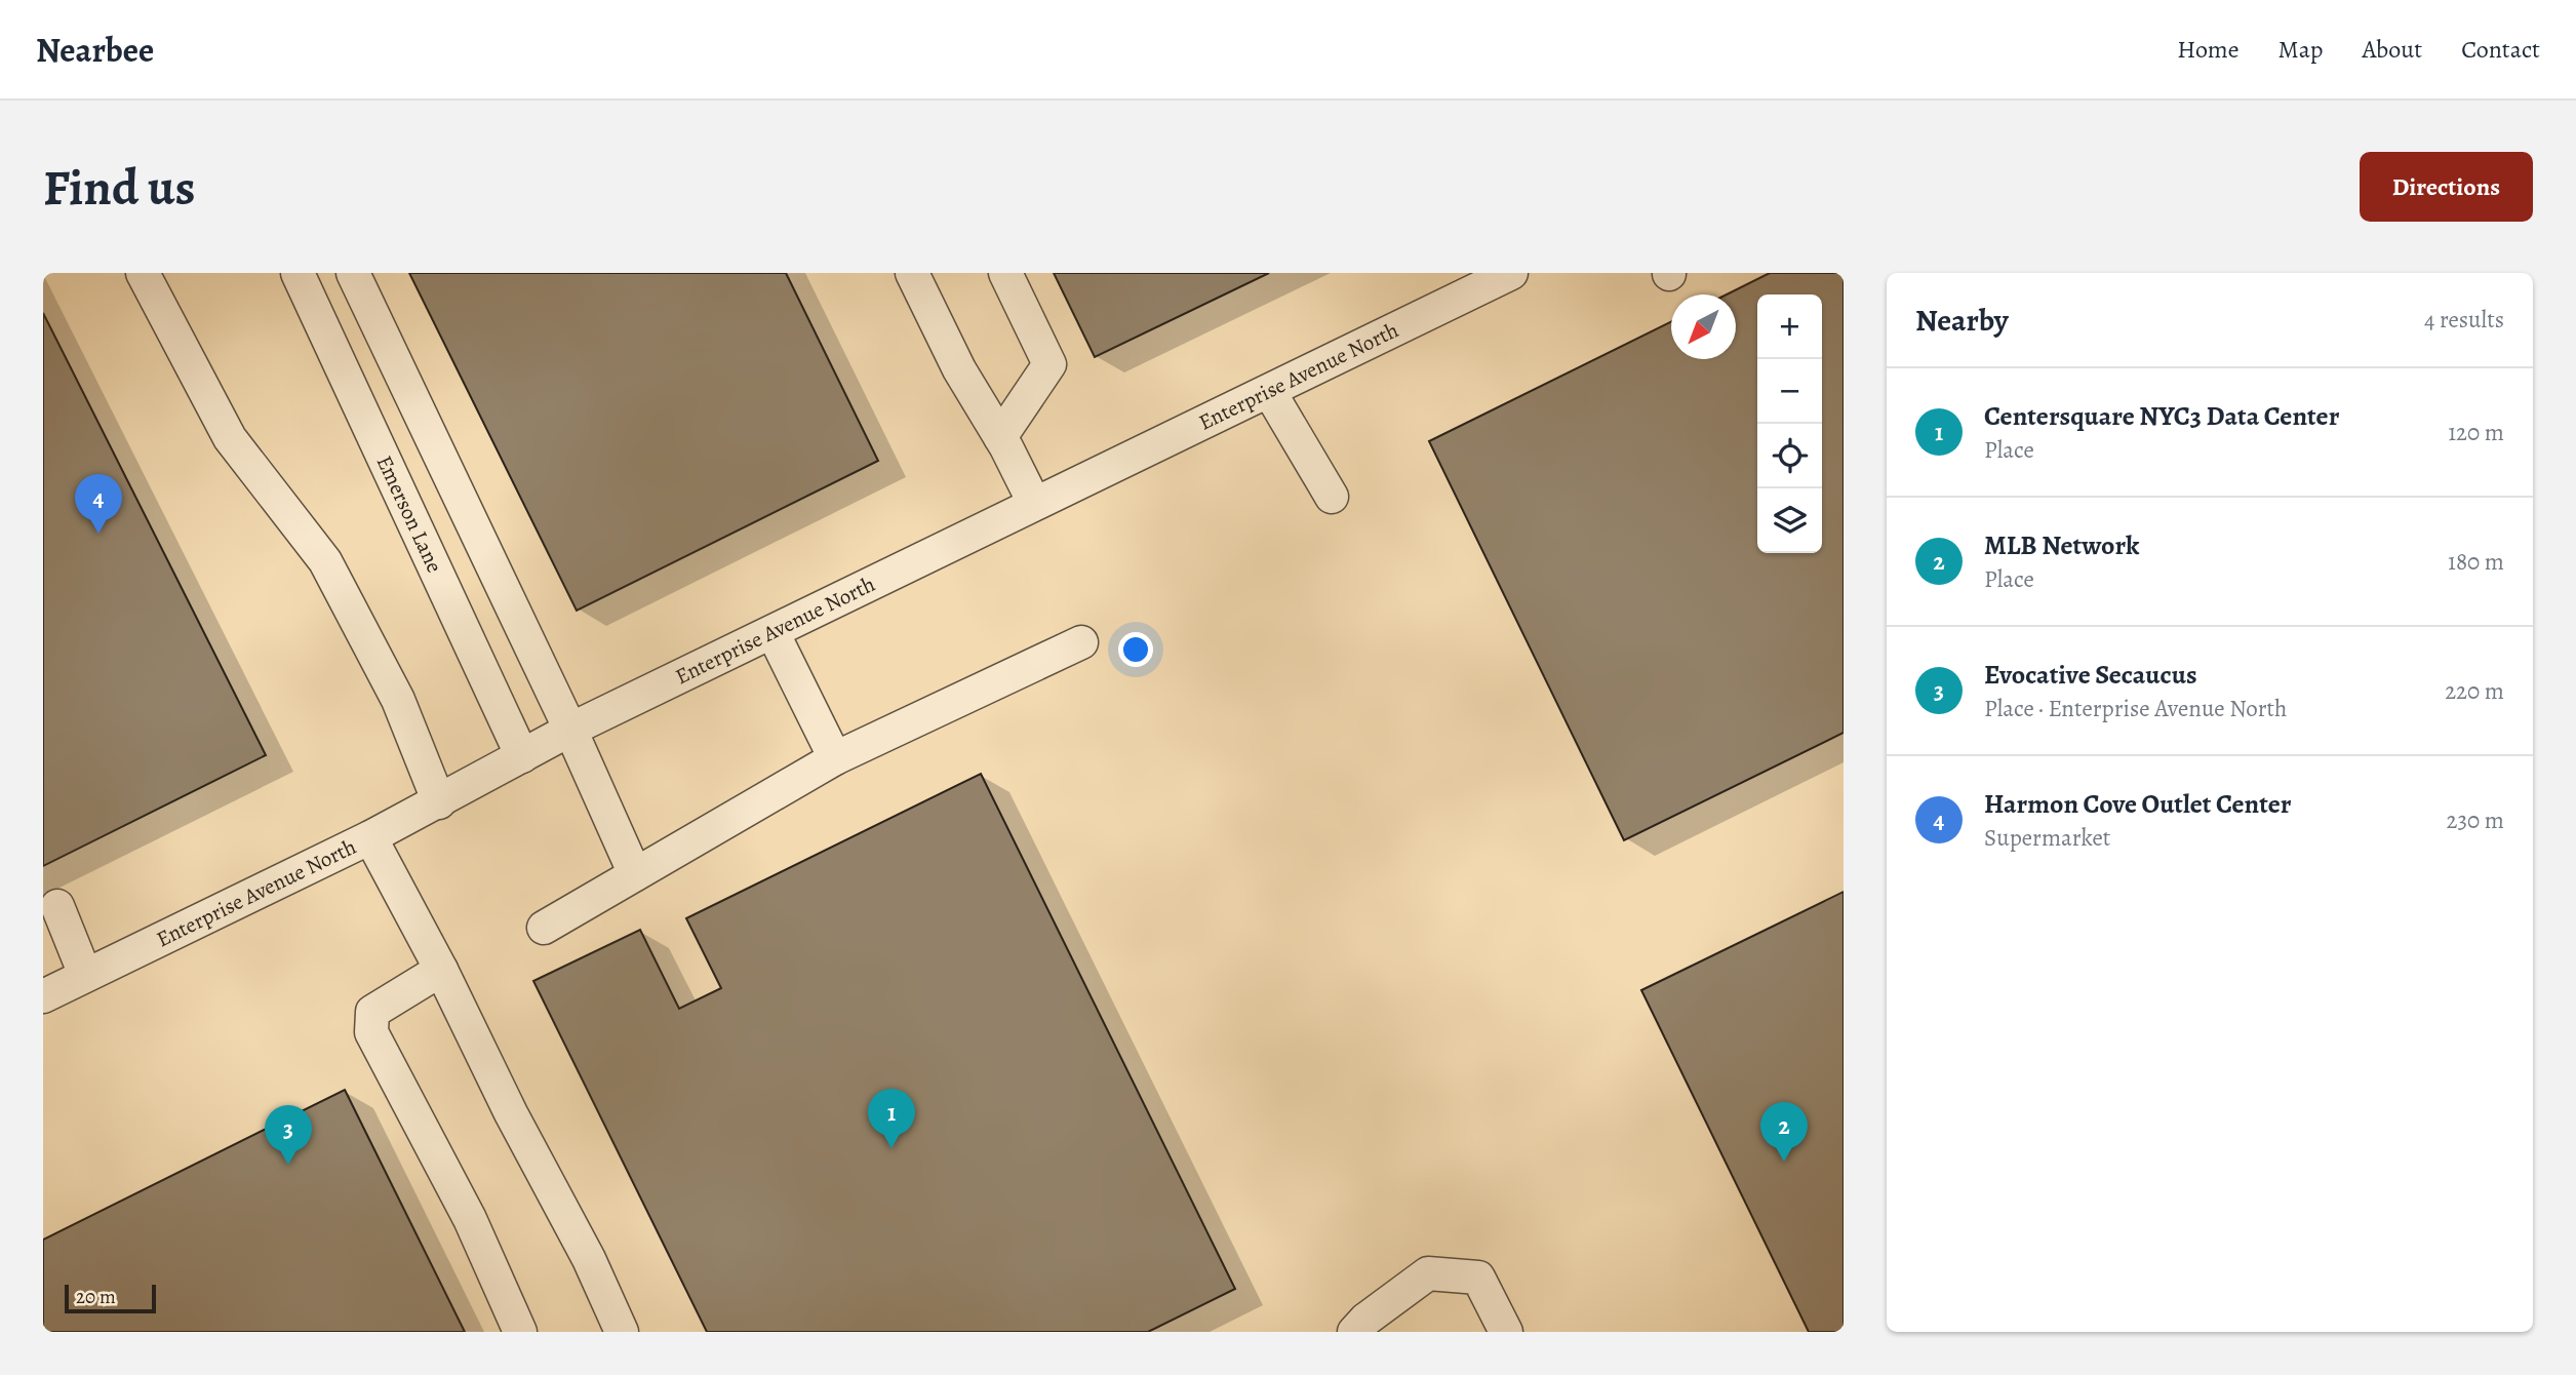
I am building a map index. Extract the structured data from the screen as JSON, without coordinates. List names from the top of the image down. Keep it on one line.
{"streets":{"street":["Enterprise Avenue North","Emerson Lane"]},"crossings":[["Enterprise Avenue North","Emerson Lane"]],"scale_bar":"20 m","north":"bottom left","page":{"header":"Nearbee","nav":["Home","Map","About","Contact"],"buttons":"Directions","title":"Find us","heading":["Nearby","4 results"],"map_buttons":["+","−"],"list":[{"mark":"1","name":"Centersquare NYC3 Data Center","note":"Place","value":"120 m"},{"mark":"2","name":"MLB Network","note":"Place","value":"180 m"},{"mark":"3","name":"Evocative Secaucus","note":"Place · Enterprise Avenue North","value":"220 m"},{"mark":"4","name":"Harmon Cove Outlet Center","note":"Supermarket","value":"230 m"}],"pins":["4","1","2","3"],"scale":"20 m"}}
